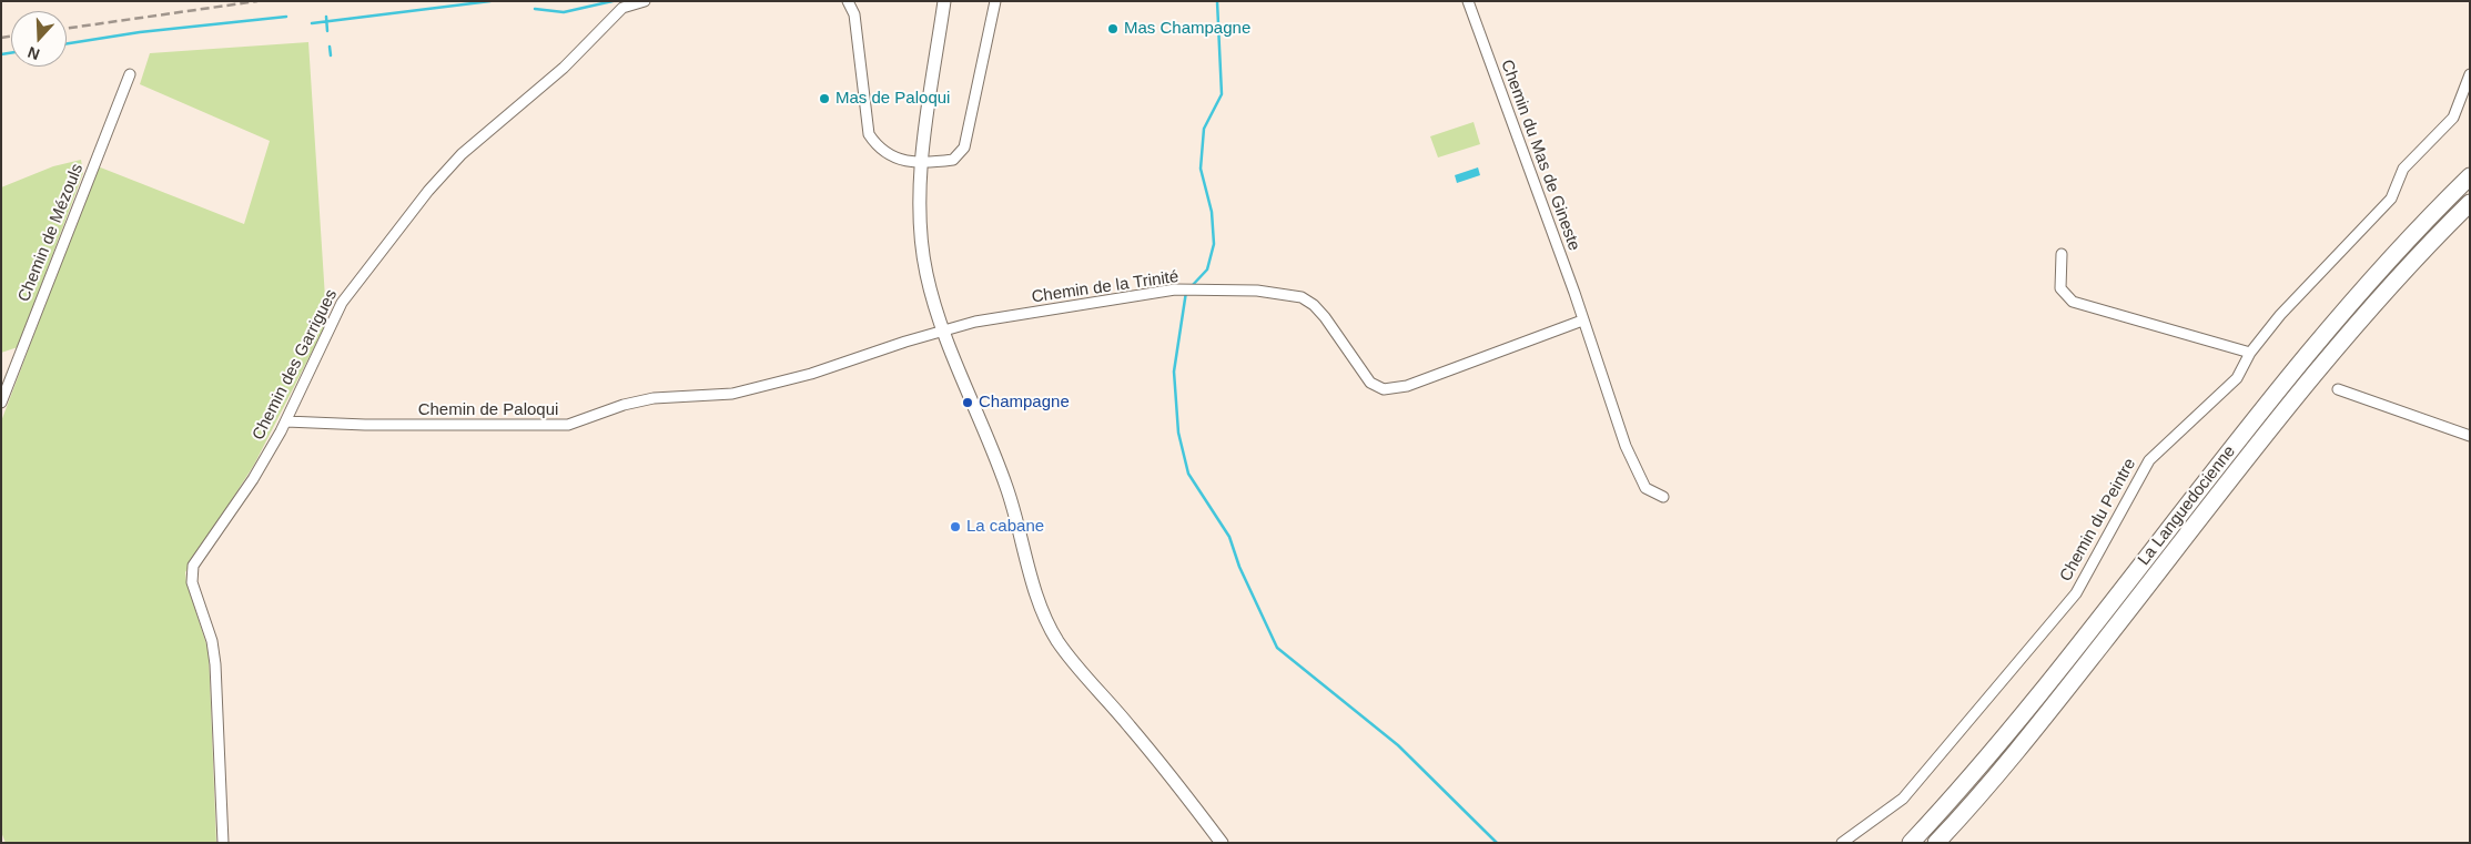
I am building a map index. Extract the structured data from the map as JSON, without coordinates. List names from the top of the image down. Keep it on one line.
{"streets":{"highway":["La Languedocienne"],"street":["Chemin du Mas de Gineste","Chemin de Mézouls","Chemin de la Trinité","Chemin des Garrigues","Chemin de Paloqui","Chemin du Peintre"]},"crossings":[["Chemin du Mas de Gineste","Chemin de la Trinité"],["Chemin de la Trinité","Chemin de Paloqui"],["Chemin des Garrigues","Chemin de Paloqui"]],"places":["Mas Champagne","Mas de Paloqui","Champagne","La cabane"],"north":"bottom"}
